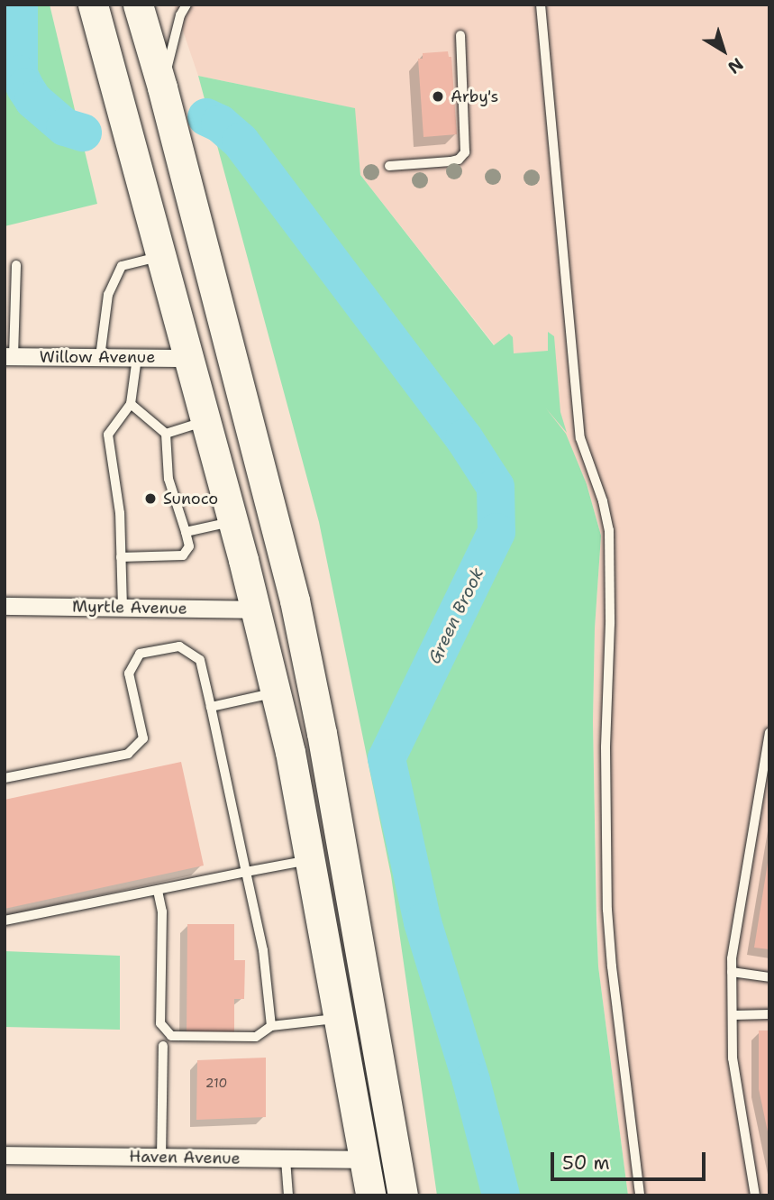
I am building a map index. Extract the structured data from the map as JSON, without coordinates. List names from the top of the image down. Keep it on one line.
{"streets":{"street":["Willow Avenue","Myrtle Avenue","Haven Avenue"]},"water":["Green Brook"],"places":["Arby's","Sunoco"],"house_numbers":["210"],"scale_bar":"50 m","north":"bottom right"}
